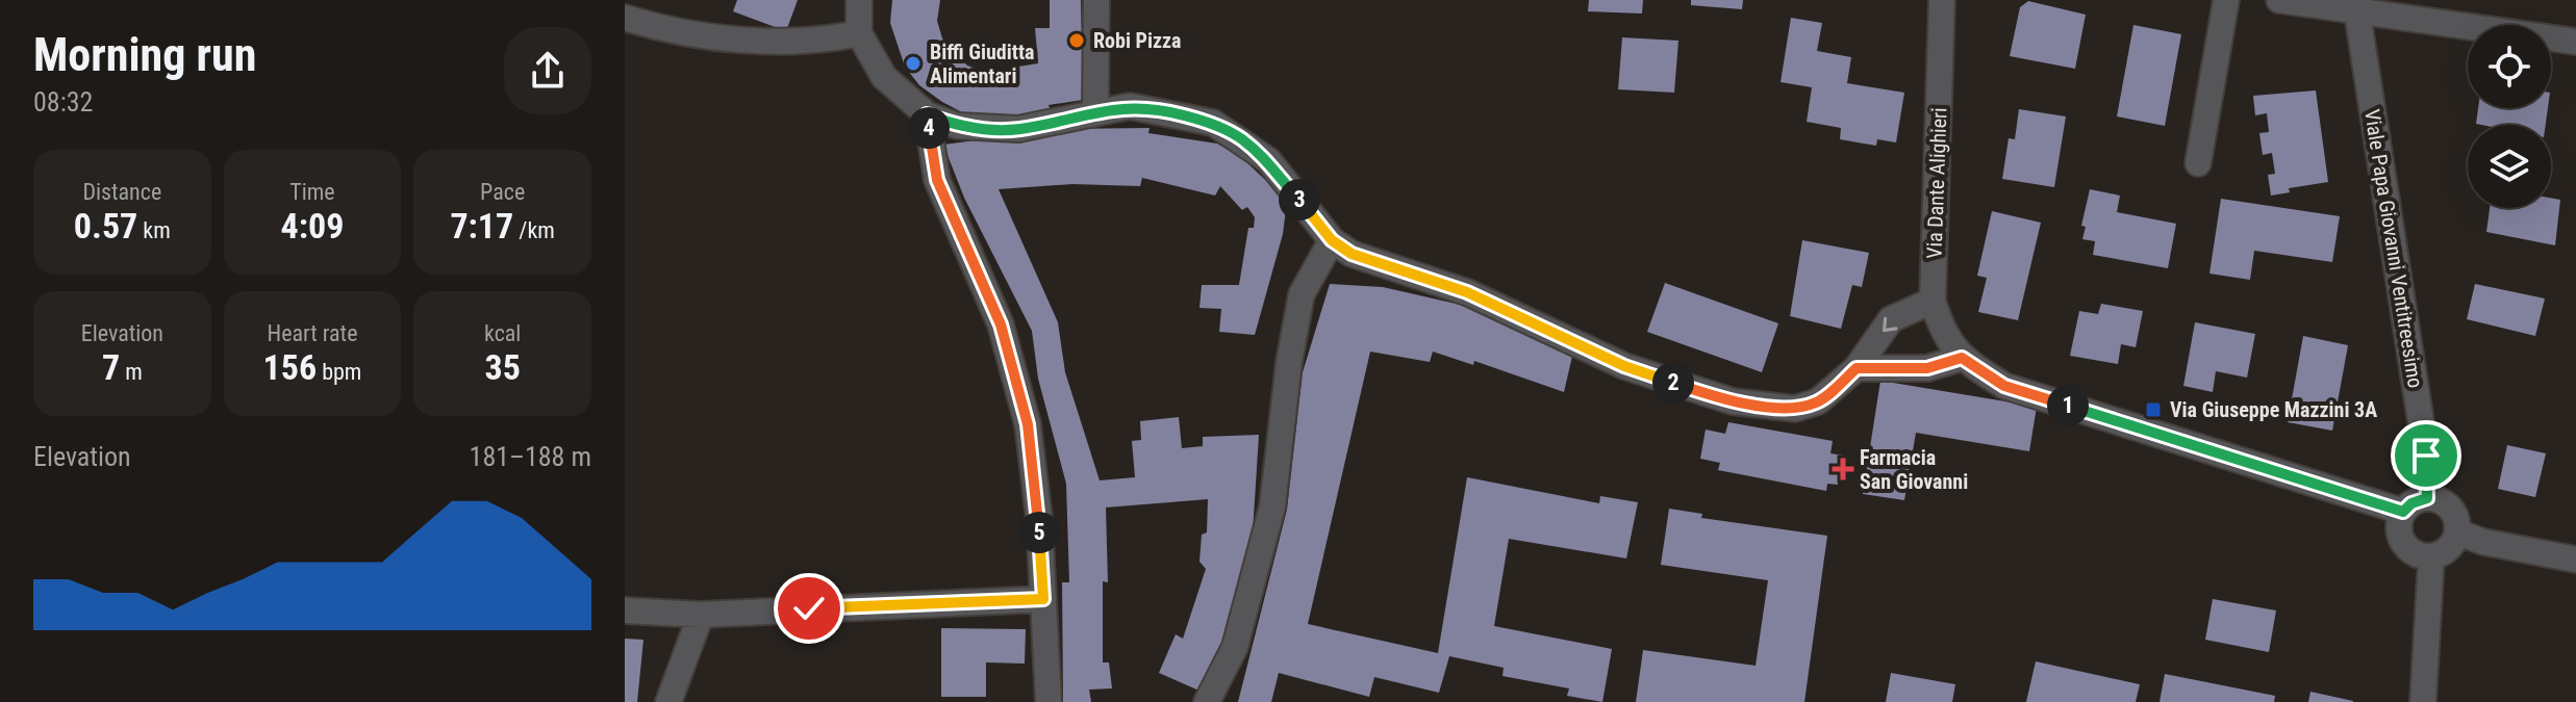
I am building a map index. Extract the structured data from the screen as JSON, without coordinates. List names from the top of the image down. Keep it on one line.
{"streets":{"street":["Via Dante Alighieri","Viale Papa Giovanni Ventitreesimo"]},"places":{"other":["Robi Pizza","Biffi Giuditta Alimentari"],"transit":["Via Giuseppe Mazzini 3A"],"health":["Farmacia San Giovanni"]},"page":{"heading":["Morning run","08:32"],"pins":["4","3","2","1","5"],"stats":[["Distance","0.57 km"],["Time","4:09"],["Pace","7:17 /km"],["Elevation","7 m"],["Heart rate","156 bpm"],["kcal","35"]],"chart":["Elevation","181–188 m"]}}
